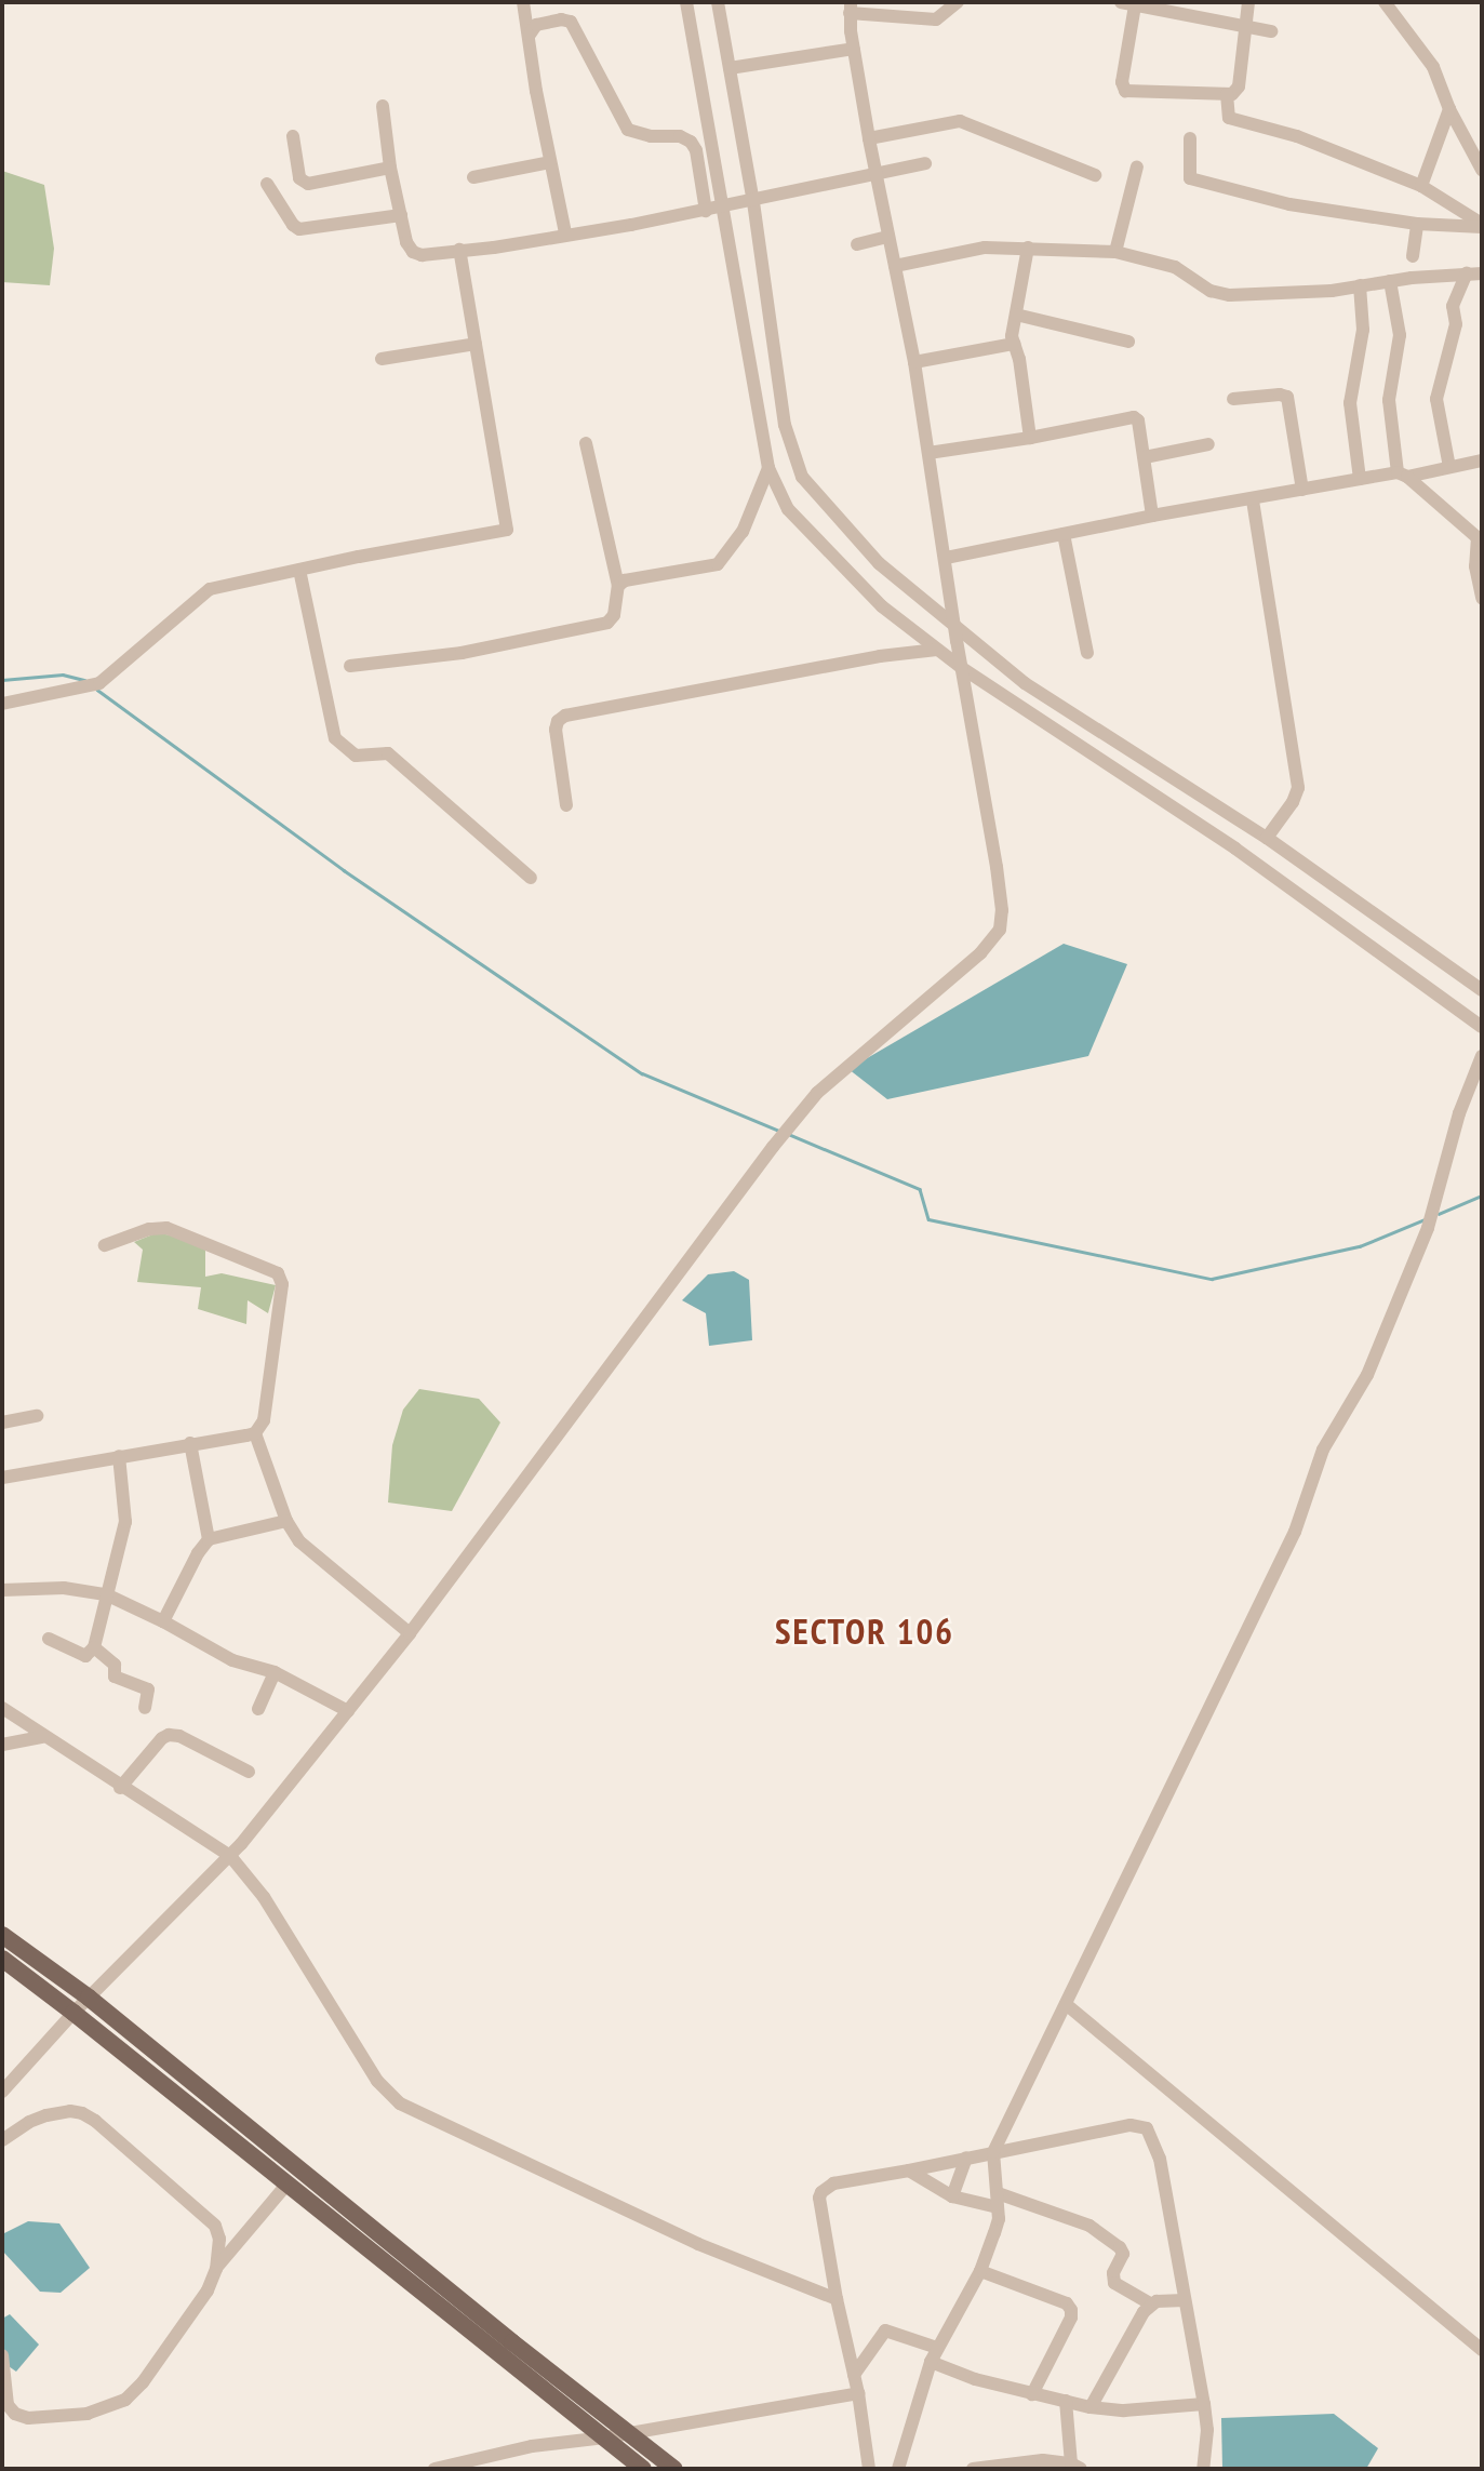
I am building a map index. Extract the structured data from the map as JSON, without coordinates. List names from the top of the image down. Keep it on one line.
{"districts":["SECTOR 106"]}
